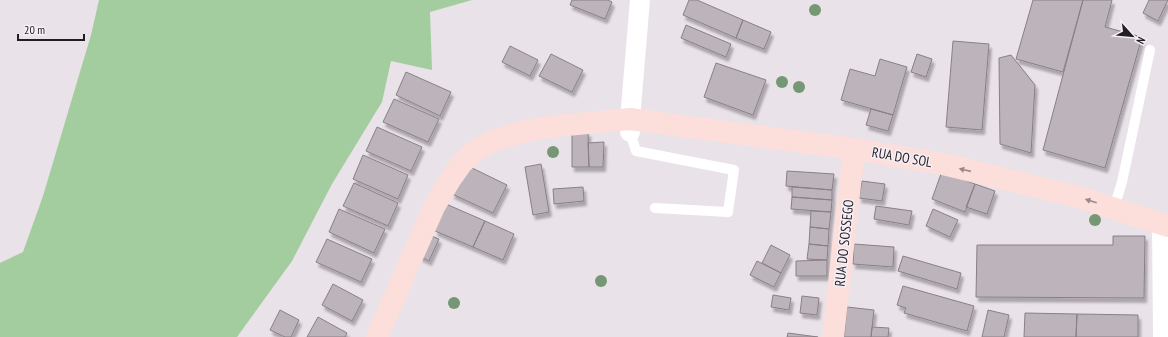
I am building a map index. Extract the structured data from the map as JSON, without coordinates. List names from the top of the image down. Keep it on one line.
{"streets":{"main road":["RUA DO SOL","RUA DO SOSSEGO"]},"crossings":[["RUA DO SOL","RUA DO SOSSEGO"]],"scale_bar":"20 m","north":"bottom right"}
